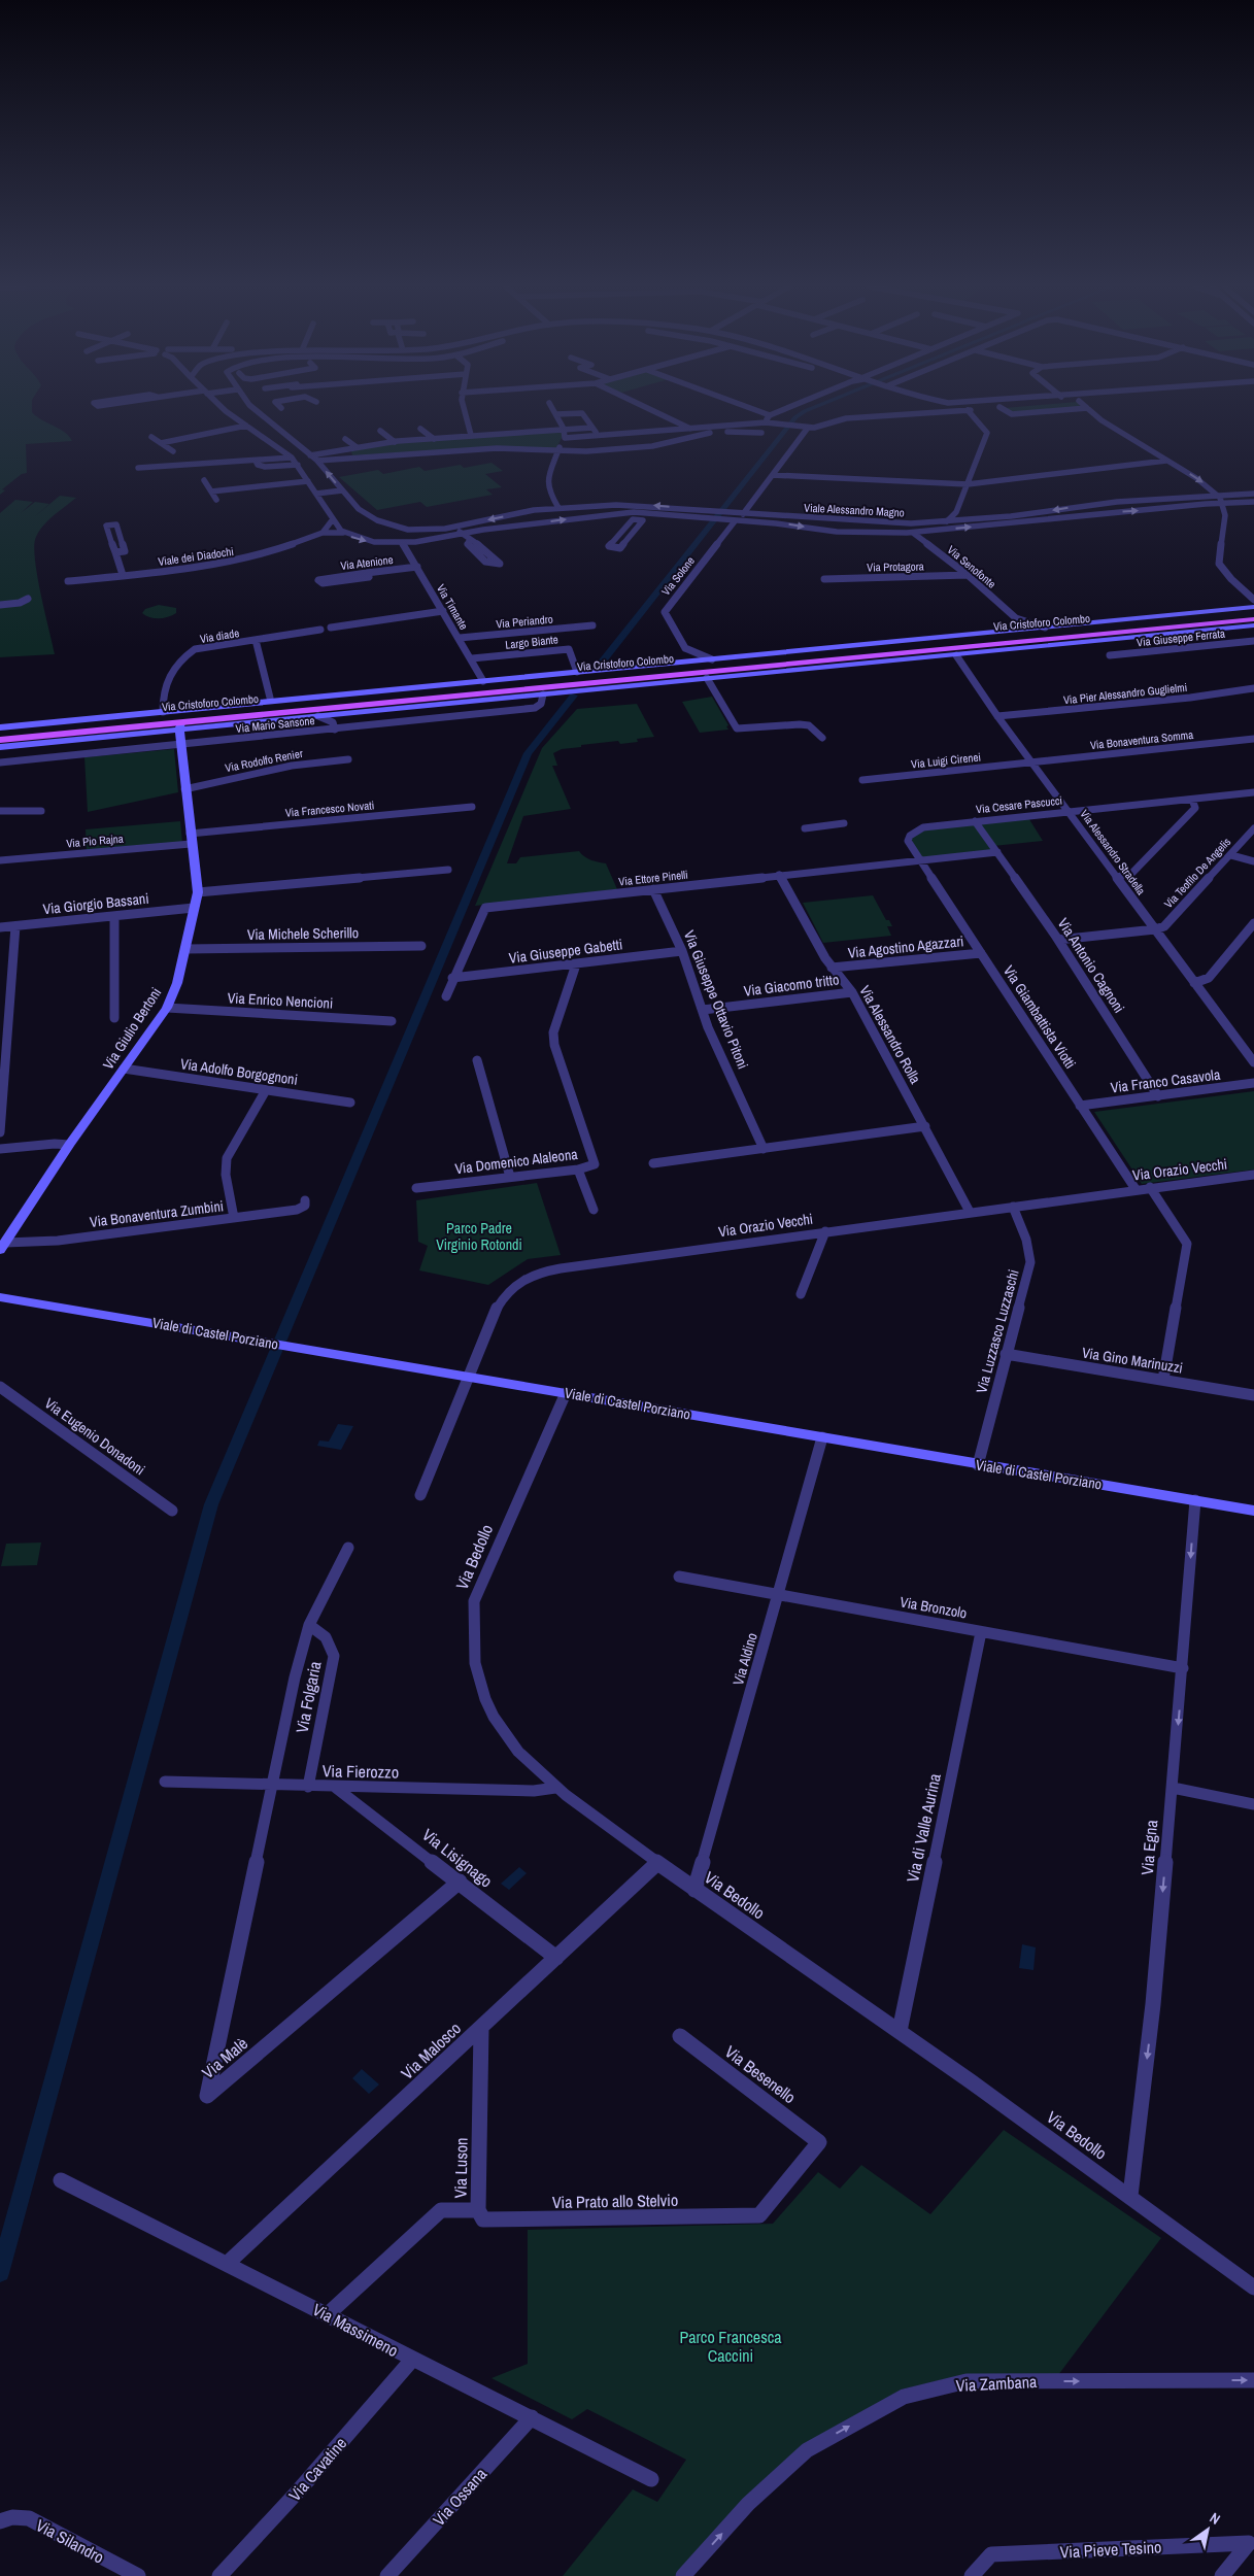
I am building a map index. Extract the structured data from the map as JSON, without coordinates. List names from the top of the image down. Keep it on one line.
{"streets":{"main road":["Via Cristoforo Colombo"],"street":["Viale Alessandro Magno","Viale dei Diadochi","Via Atenione","Via Protagora","Via Senofonte","Via Solone","Via Timante","Via Periandro","Via diade","Via Giuseppe Ferrata","Largo Biante","Via Pier Alessandro Guglielmi","Via Mario Sansone","Via Bonaventura Somma","Via Rodolfo Renier","Via Luigi Cirenei","Via Cesare Pascucci","Via Francesco Novati","Via Pio Rajna","Via Alessandro Stradella","Via Teofilo De Angelis","Via Ettore Pinelli","Via Giorgio Bassani","Via Michele Scherillo","Via Agostino Agazzari","Via Giuseppe Gabetti","Via Antonio Cagnoni","Via Giacomo tritto","Via Giuseppe Ottavio Pitoni","Via Enrico Nencioni","Via Giambattista Viotti","Via Giulio Bertoni","Via Alessandro Rolla","Via Adolfo Borgognoni","Via Franco Casavola","Via Domenico Alaleona","Via Orazio Vecchi","Via Bonaventura Zumbini","Via Luzzasco Luzzaschi","Viale di Castel Porziano","Via Gino Marinuzzi","Via Eugenio Donadoni","Via Bedollo","Via Bronzolo","Via Aldino","Via Folgaria","Via Fierozzo","Via di Valle Aurina","Via Egna","Via Lisignago","Via Malosco","Via Malè","Via Besenello","Via Luson","Via Prato allo Stelvio","Via Massimeno","Via Zambana","Via Cavatine","Via Ossana","Via Silandro","Via Pieve Tesino"]},"crossings":[["Viale Alessandro Magno","Viale dei Diadochi"],["Viale Alessandro Magno","Via Senofonte"],["Viale Alessandro Magno","Via Solone"],["Viale Alessandro Magno","Via Timante"],["Via Atenione","Via Timante"],["Via Protagora","Via Senofonte"],["Via Timante","Via Periandro"],["Via Timante","Via Cristoforo Colombo"],["Via Timante","Largo Biante"],["Via Cristoforo Colombo","Via diade"],["Via Cristoforo Colombo","Largo Biante"],["Via Cristoforo Colombo","Via Mario Sansone"],["Via Cristoforo Colombo","Via Alessandro Stradella"],["Via Cristoforo Colombo","Via Giulio Bertoni"],["Via Pier Alessandro Guglielmi","Via Alessandro Stradella"],["Via Mario Sansone","Via Giulio Bertoni"],["Via Bonaventura Somma","Via Luigi Cirenei"],["Via Bonaventura Somma","Via Alessandro Stradella"],["Via Rodolfo Renier","Via Giulio Bertoni"],["Via Luigi Cirenei","Via Alessandro Stradella"],["Via Cesare Pascucci","Via Alessandro Stradella"],["Via Cesare Pascucci","Via Ettore Pinelli"],["Via Cesare Pascucci","Via Antonio Cagnoni"],["Via Cesare Pascucci","Via Giambattista Viotti"],["Via Francesco Novati","Via Pio Rajna"],["Via Francesco Novati","Via Giulio Bertoni"],["Via Pio Rajna","Via Giulio Bertoni"],["Via Alessandro Stradella","Via Teofilo De Angelis"],["Via Ettore Pinelli","Via Giuseppe Gabetti"],["Via Ettore Pinelli","Via Antonio Cagnoni"],["Via Ettore Pinelli","Via Giuseppe Ottavio Pitoni"],["Via Ettore Pinelli","Via Giambattista Viotti"],["Via Ettore Pinelli","Via Alessandro Rolla"],["Via Giorgio Bassani","Via Giulio Bertoni"],["Via Michele Scherillo","Via Giulio Bertoni"],["Via Agostino Agazzari","Via Giambattista Viotti"],["Via Agostino Agazzari","Via Alessandro Rolla"],["Via Giuseppe Gabetti","Via Giuseppe Ottavio Pitoni"],["Via Giuseppe Gabetti","Via Domenico Alaleona"],["Via Antonio Cagnoni","Via Franco Casavola"],["Via Giacomo tritto","Via Giuseppe Ottavio Pitoni"],["Via Giacomo tritto","Via Alessandro Rolla"],["Via Enrico Nencioni","Via Giulio Bertoni"],["Via Giambattista Viotti","Via Franco Casavola"],["Via Giambattista Viotti","Via Orazio Vecchi"],["Via Giulio Bertoni","Via Adolfo Borgognoni"],["Via Giulio Bertoni","Via Bonaventura Zumbini"],["Via Alessandro Rolla","Via Orazio Vecchi"],["Via Orazio Vecchi","Via Luzzasco Luzzaschi"],["Via Orazio Vecchi","Viale di Castel Porziano"],["Via Luzzasco Luzzaschi","Viale di Castel Porziano"],["Via Luzzasco Luzzaschi","Via Gino Marinuzzi"],["Viale di Castel Porziano","Via Bedollo"],["Viale di Castel Porziano","Via Aldino"],["Viale di Castel Porziano","Via Egna"],["Via Bedollo","Via Aldino"],["Via Bedollo","Via Fierozzo"],["Via Bedollo","Via di Valle Aurina"],["Via Bedollo","Via Egna"],["Via Bedollo","Via Malosco"],["Via Bronzolo","Via Aldino"],["Via Bronzolo","Via di Valle Aurina"],["Via Bronzolo","Via Egna"],["Via Folgaria","Via Fierozzo"],["Via Folgaria","Via Malè"],["Via Fierozzo","Via Lisignago"],["Via Fierozzo","Via Malè"],["Via Lisignago","Via Malosco"],["Via Lisignago","Via Malè"],["Via Malosco","Via Luson"],["Via Malosco","Via Massimeno"],["Via Besenello","Via Prato allo Stelvio"],["Via Luson","Via Prato allo Stelvio"],["Via Luson","Via Massimeno"],["Via Massimeno","Via Cavatine"],["Via Massimeno","Via Ossana"]],"one_way":["Via Egna","Via Zambana"],"parks":["Parco Padre Virginio Rotondi","Parco Francesca Caccini"],"north":"top right"}
